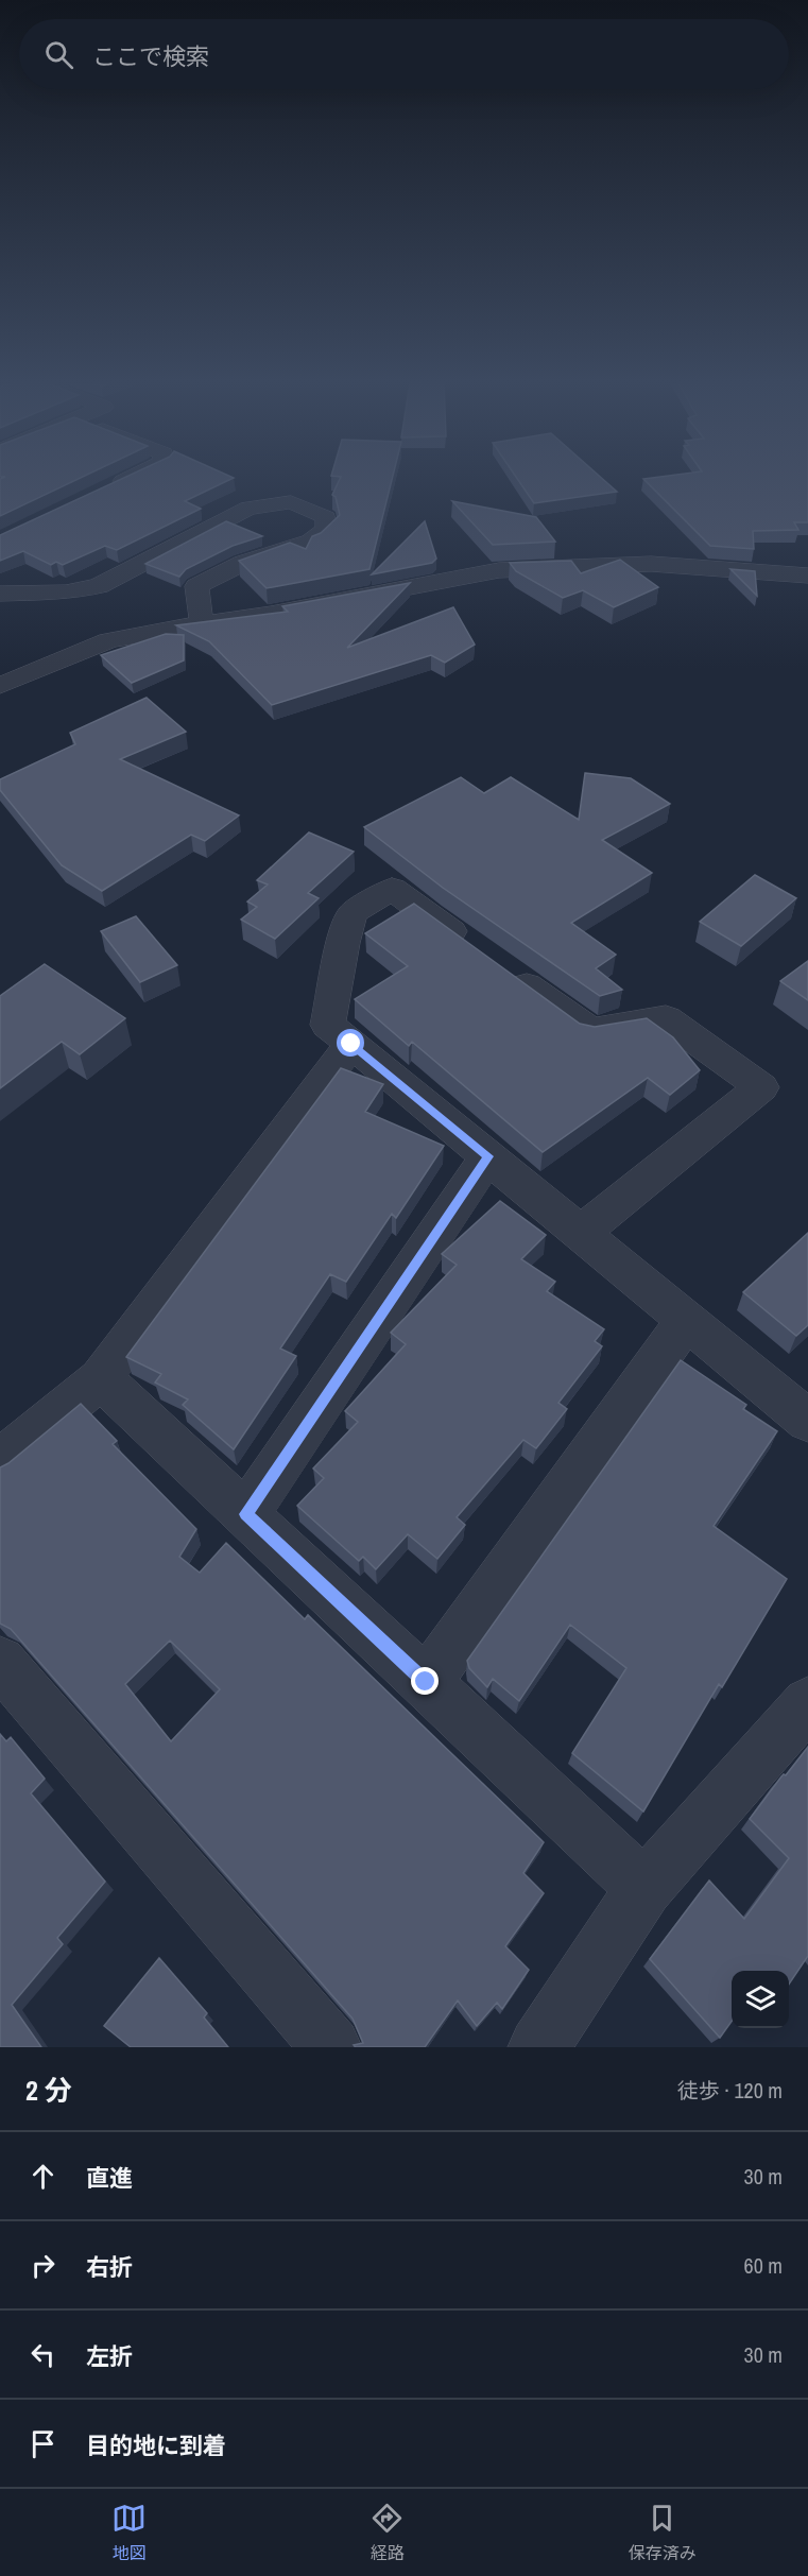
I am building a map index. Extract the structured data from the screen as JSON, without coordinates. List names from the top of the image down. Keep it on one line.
{"page":{"search":"ここで検索","heading":["2 分","徒歩 · 120 m"],"list":[["直進","30 m"],["右折","60 m"],["左折","30 m"],"目的地に到着"],"nav":["地図","経路","保存済み"]}}
